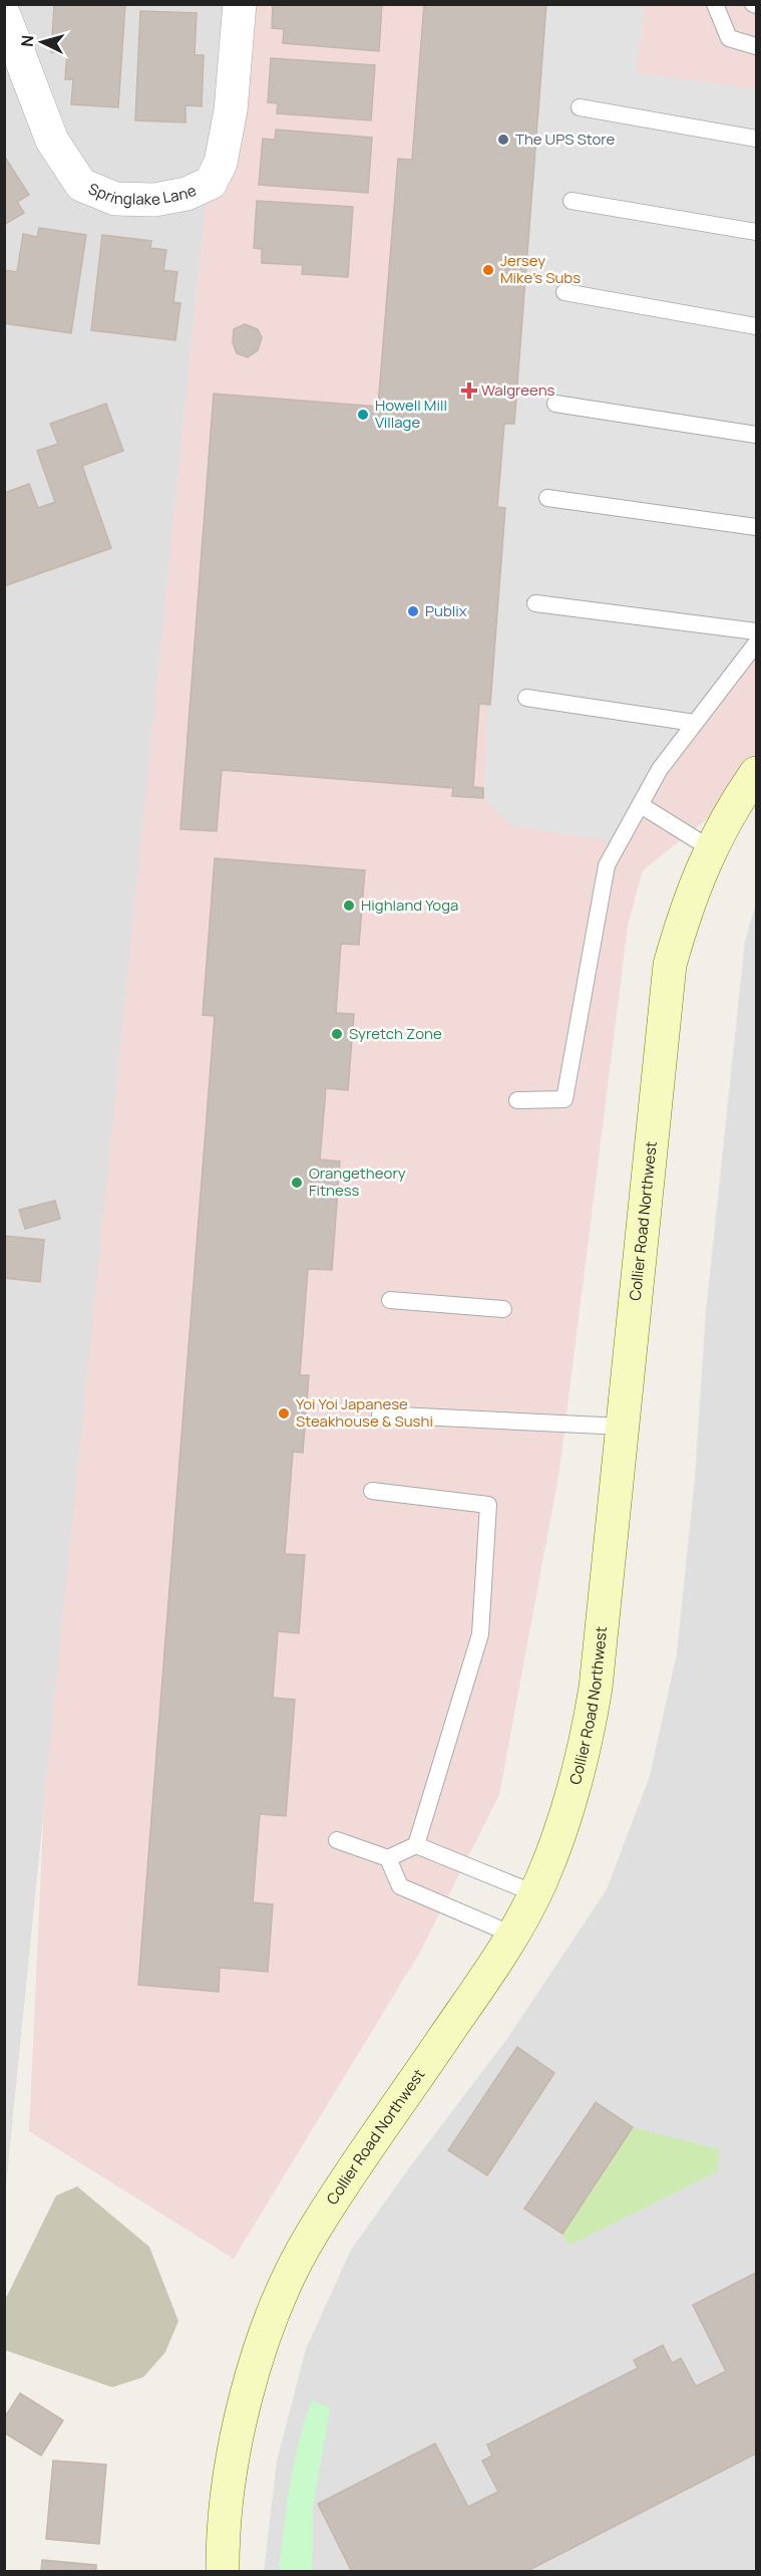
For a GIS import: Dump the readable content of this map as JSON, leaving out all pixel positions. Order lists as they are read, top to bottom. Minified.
{"streets":{"street":["Springlake Lane","Collier Road Northwest"]},"places":{"other":["The UPS Store","Jersey Mike's Subs","Howell Mill Village","Publix","Highland Yoga","Syretch Zone","Orangetheory Fitness","Yoi Yoi Japanese Steakhouse & Sushi"],"health":["Walgreens"]},"north":"left"}
